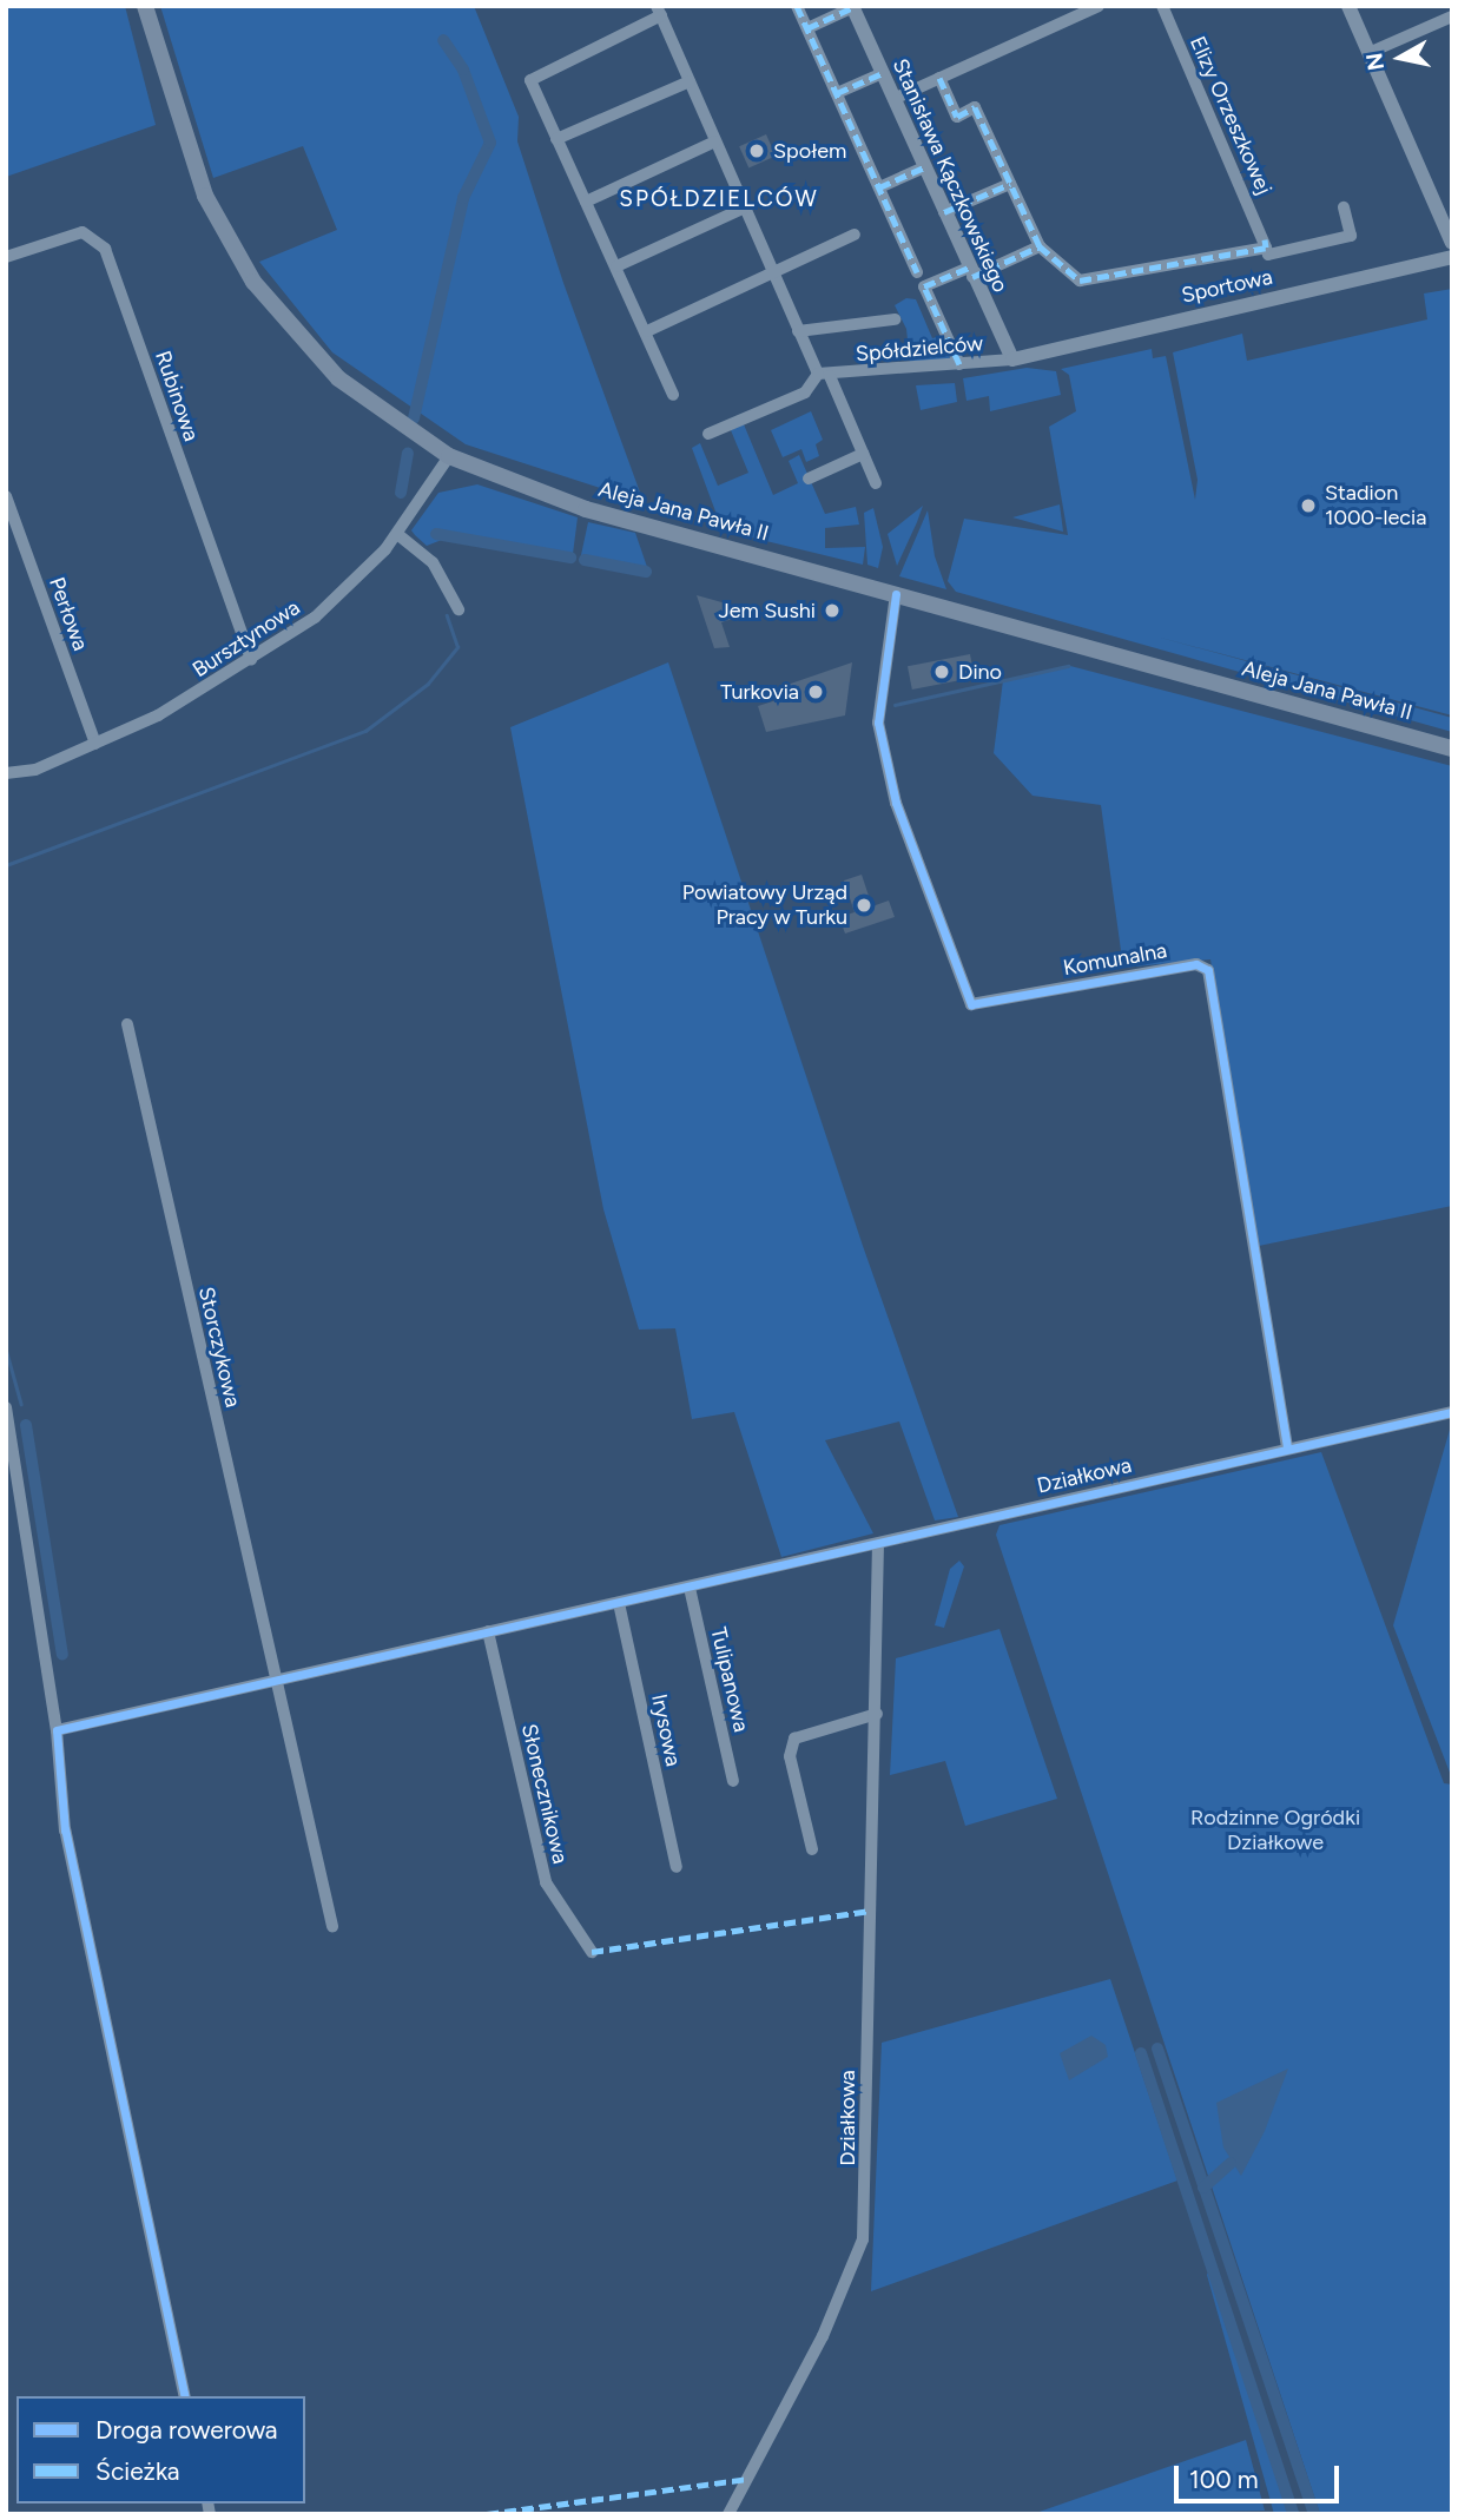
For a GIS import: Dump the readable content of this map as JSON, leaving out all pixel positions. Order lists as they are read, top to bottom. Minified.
{"streets":{"main road":["Aleja Jana Pawła II"],"street":["Elizy Orzeszkowej","Stanisława Kączkowskiego","Sportowa","Spółdzielców","Rubinowa","Perłowa","Bursztynowa","Komunalna","Storczykowa","Działkowa","Tulipanowa","Irysowa","Słonecznikowa"]},"crossings":[["Stanisława Kączkowskiego","Sportowa"],["Stanisława Kączkowskiego","Spółdzielców"],["Sportowa","Spółdzielców"],["Rubinowa","Bursztynowa"],["Aleja Jana Pawła II","Bursztynowa"],["Aleja Jana Pawła II","Komunalna"],["Perłowa","Bursztynowa"],["Komunalna","Działkowa"],["Storczykowa","Działkowa"],["Działkowa","Tulipanowa"],["Działkowa","Irysowa"],["Działkowa","Słonecznikowa"]],"districts":["SPÓŁDZIELCÓW"],"parks":["Rodzinne Ogródki Działkowe"],"places":["Społem","Stadion 1000-lecia","Jem Sushi","Dino","Turkovia","Powiatowy Urząd Pracy w Turku"],"legend":["Droga rowerowa","Ścieżka"],"scale_bar":"100 m","north":"left"}
